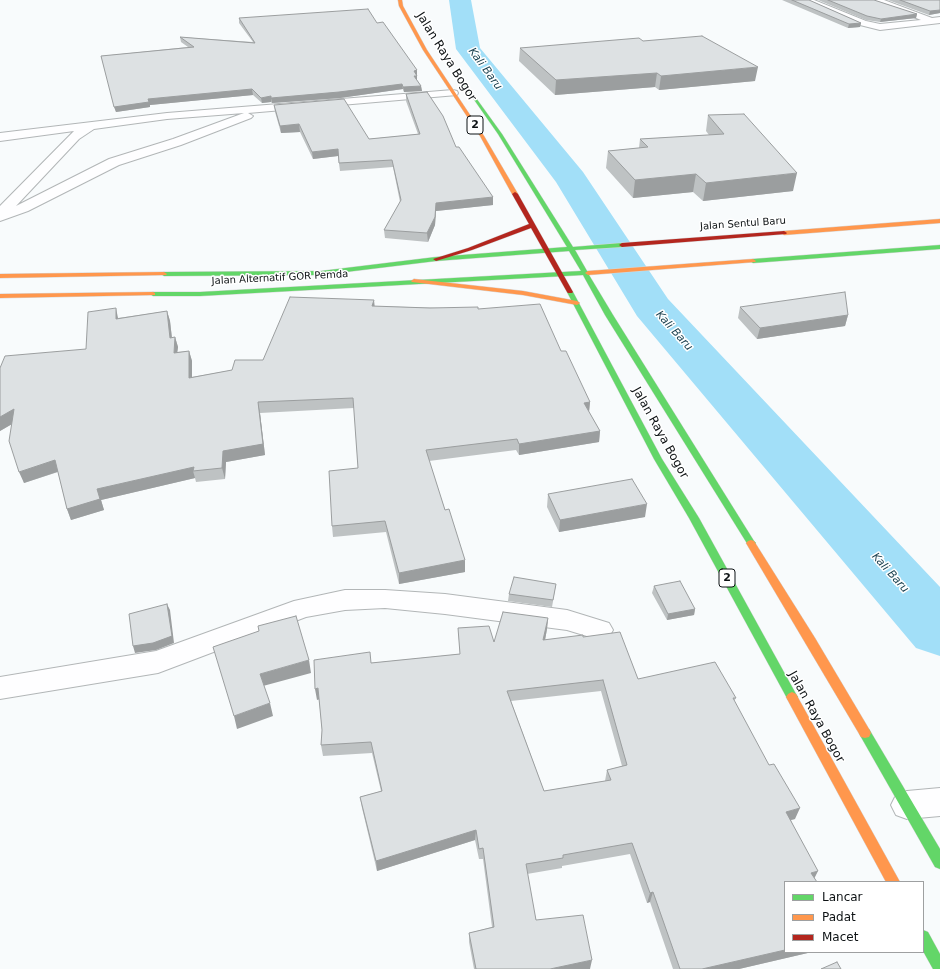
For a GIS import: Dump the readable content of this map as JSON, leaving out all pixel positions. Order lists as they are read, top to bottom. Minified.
{"streets":{"main road":["Jalan Raya Bogor","2","Jalan Sentul Baru","Jalan Alternatif GOR Pemda"]},"crossings":[["Jalan Raya Bogor","Jalan Sentul Baru"],["Jalan Raya Bogor","Jalan Alternatif GOR Pemda"],["Jalan Sentul Baru","Jalan Alternatif GOR Pemda"]],"water":["Kali Baru"],"legend":["Lancar","Padat","Macet"]}
